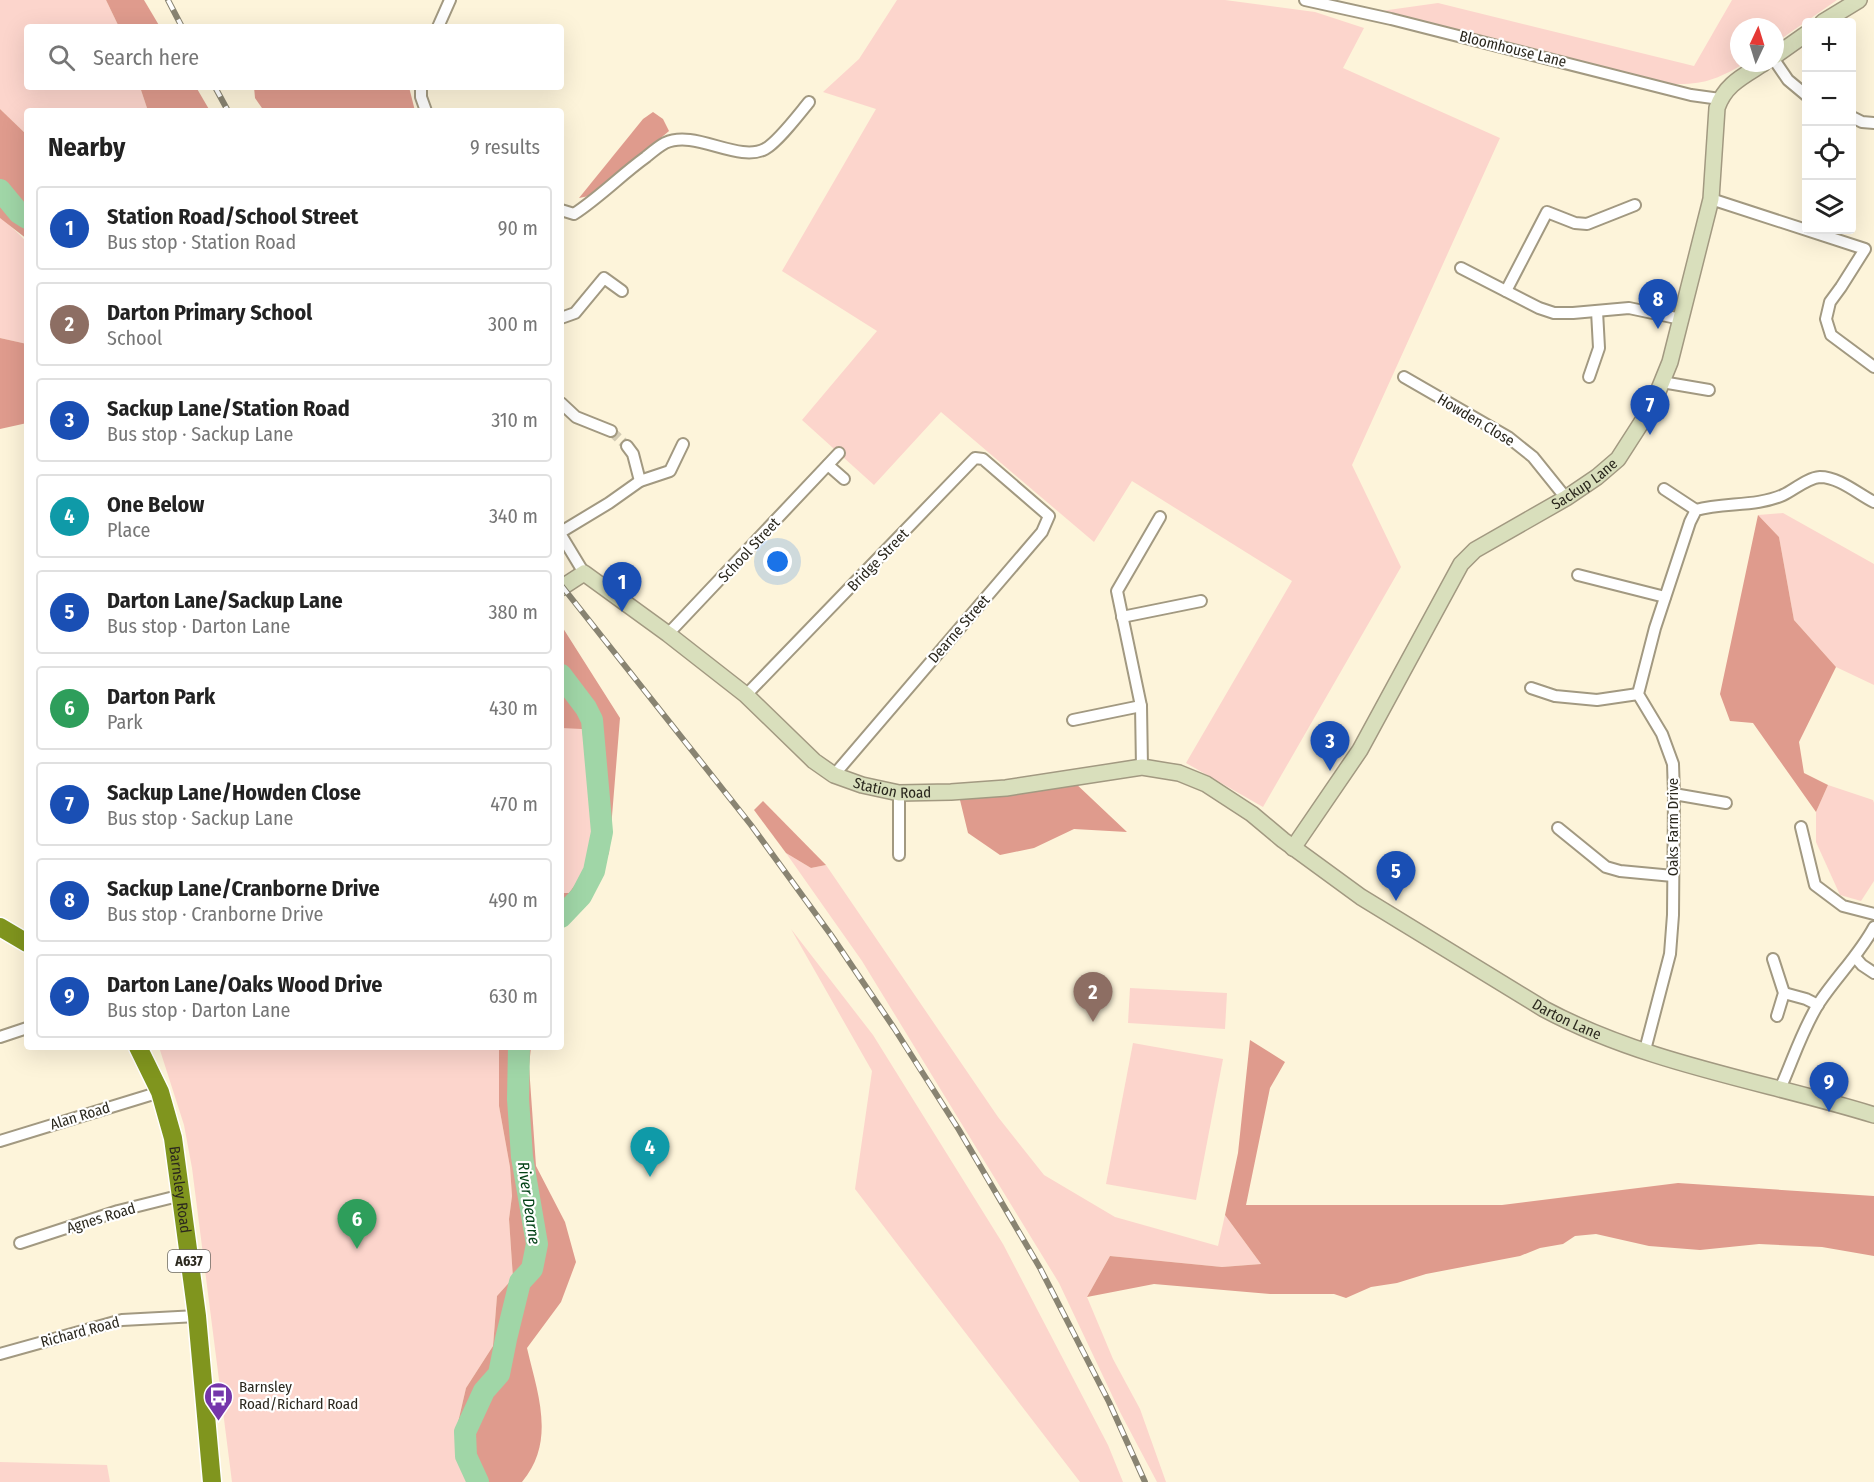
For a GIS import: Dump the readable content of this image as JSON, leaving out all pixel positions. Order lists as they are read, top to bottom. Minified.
{"streets":{"highway":["Barnsley Road","A637"],"main road":["Sackup Lane","Station Road","Darton Lane"],"street":["Bloomhouse Lane","Howden Close","School Street","Bridge Street","Dearne Street","Oaks Farm Drive","Alan Road","Agnes Road","Richard Road"]},"crossings":[["Bloomhouse Lane","Sackup Lane"],["Howden Close","Sackup Lane"],["Sackup Lane","Station Road"],["Sackup Lane","Darton Lane"],["School Street","Station Road"],["Bridge Street","Dearne Street"],["Bridge Street","Station Road"],["Dearne Street","Station Road"],["Station Road","Darton Lane"],["Oaks Farm Drive","Darton Lane"],["Alan Road","Barnsley Road"],["Barnsley Road","Agnes Road"],["Barnsley Road","Richard Road"]],"water":["River Dearne"],"places":{"bus stop":["Barnsley Road/Richard Road"]},"north":"top","page":{"map_buttons":["+","−"],"search":"Search here","heading":["Nearby","9 results"],"list":[{"mark":"1","name":"Station Road/School Street","note":"Bus stop · Station Road","value":"90 m"},{"mark":"2","name":"Darton Primary School","note":"School","value":"300 m"},{"mark":"3","name":"Sackup Lane/Station Road","note":"Bus stop · Sackup Lane","value":"310 m"},{"mark":"4","name":"One Below","note":"Place","value":"340 m"},{"mark":"5","name":"Darton Lane/Sackup Lane","note":"Bus stop · Darton Lane","value":"380 m"},{"mark":"6","name":"Darton Park","note":"Park","value":"430 m"},{"mark":"7","name":"Sackup Lane/Howden Close","note":"Bus stop · Sackup Lane","value":"470 m"},{"mark":"8","name":"Sackup Lane/Cranborne Drive","note":"Bus stop · Cranborne Drive","value":"490 m"},{"mark":"9","name":"Darton Lane/Oaks Wood Drive","note":"Bus stop · Darton Lane","value":"630 m"}],"pins":["8","7","1","3","5","2","9","4","6"]}}
